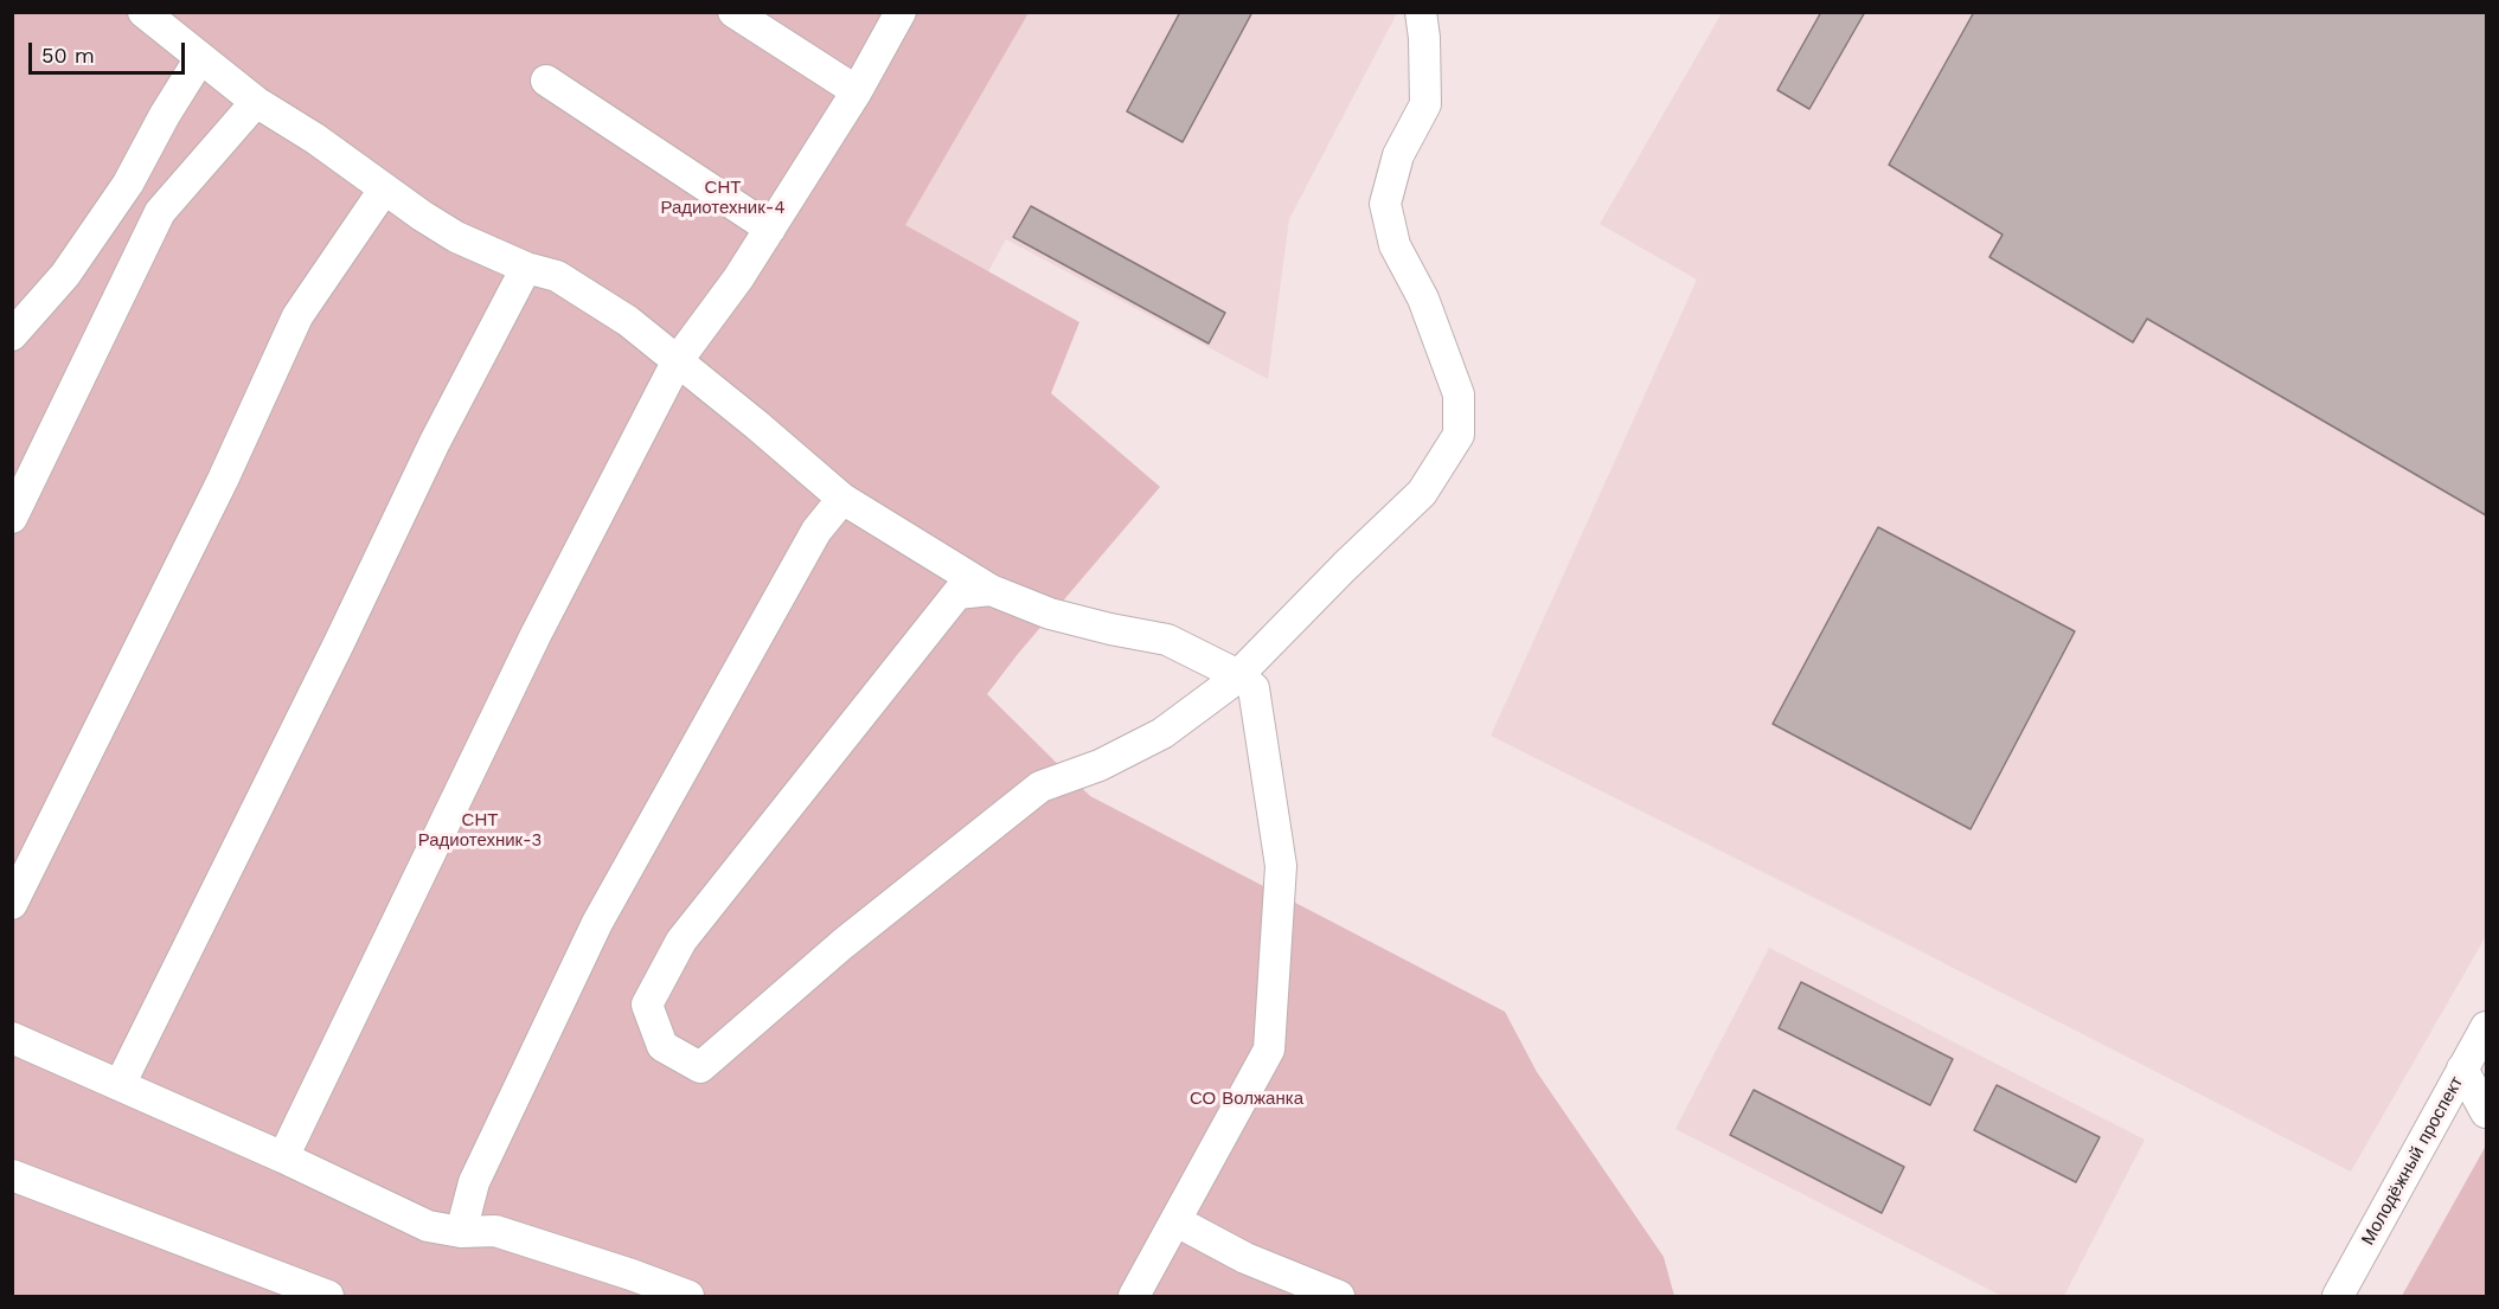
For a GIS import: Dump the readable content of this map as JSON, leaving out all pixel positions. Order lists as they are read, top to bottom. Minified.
{"streets":{"street":["Молодёжный проспект"]},"parks":["СНТ Радиотехник-4","СНТ Радиотехник-3","СО Волжанка"],"scale_bar":"50 m"}
